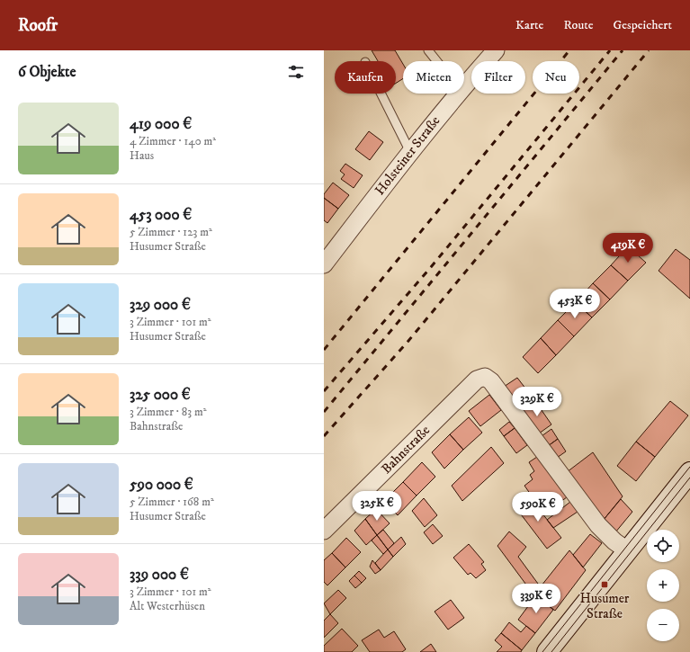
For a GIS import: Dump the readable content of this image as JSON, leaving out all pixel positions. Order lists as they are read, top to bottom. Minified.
{"streets":{"street":["Holsteiner Straße","Bahnstraße"]},"places":{"transit":["Husumer Straße"]},"page":{"header":"Roofr","nav":["Karte","Route","Gespeichert"],"heading":"6 Objekte","chip":["Kaufen","Mieten","Filter","Neu"],"list":[{"name":"419 000 €","note":"4 Zimmer · 140 m² · Haus"},{"name":"453 000 €","note":"5 Zimmer · 123 m² · Husumer Straße"},{"name":"329 000 €","note":"3 Zimmer · 101 m² · Husumer Straße"},{"name":"325 000 €","note":"3 Zimmer · 83 m² · Bahnstraße"},{"name":"590 000 €","note":"5 Zimmer · 168 m² · Husumer Straße"},{"name":"339 000 €","note":"3 Zimmer · 101 m² · Alt Westerhüsen"}],"price":["419K €","453K €","329K €","325K €","590K €","339K €"],"map_buttons":["+","−"]}}
